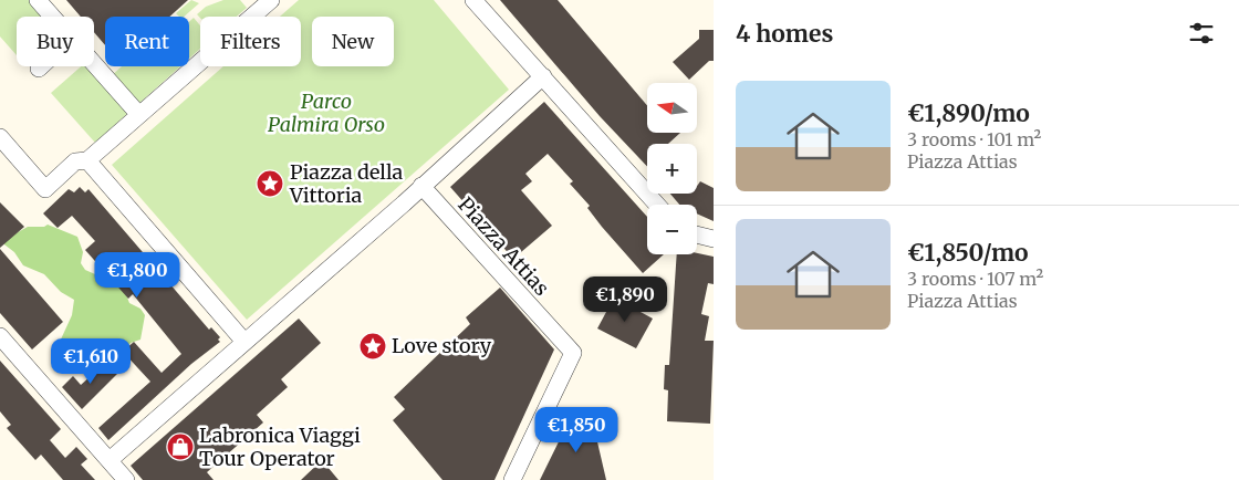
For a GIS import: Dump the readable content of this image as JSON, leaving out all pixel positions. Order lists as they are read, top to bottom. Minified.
{"streets":{"street":["Piazza Attias"]},"parks":["Parco Palmira Orso"],"places":{"place":["Piazza della Vittoria","Love story"],"shop":["Labronica Viaggi Tour Operator"]},"north":"left","page":{"heading":"4 homes","chip":["Buy","Rent","Filters","New"],"list":[{"name":"€1,890/mo","note":"3 rooms · 101 m² · Piazza Attias"},{"name":"€1,850/mo","note":"3 rooms · 107 m² · Piazza Attias"}],"map_buttons":["+","−"],"price":["€1,800","€1,890","€1,610","€1,850"]}}
